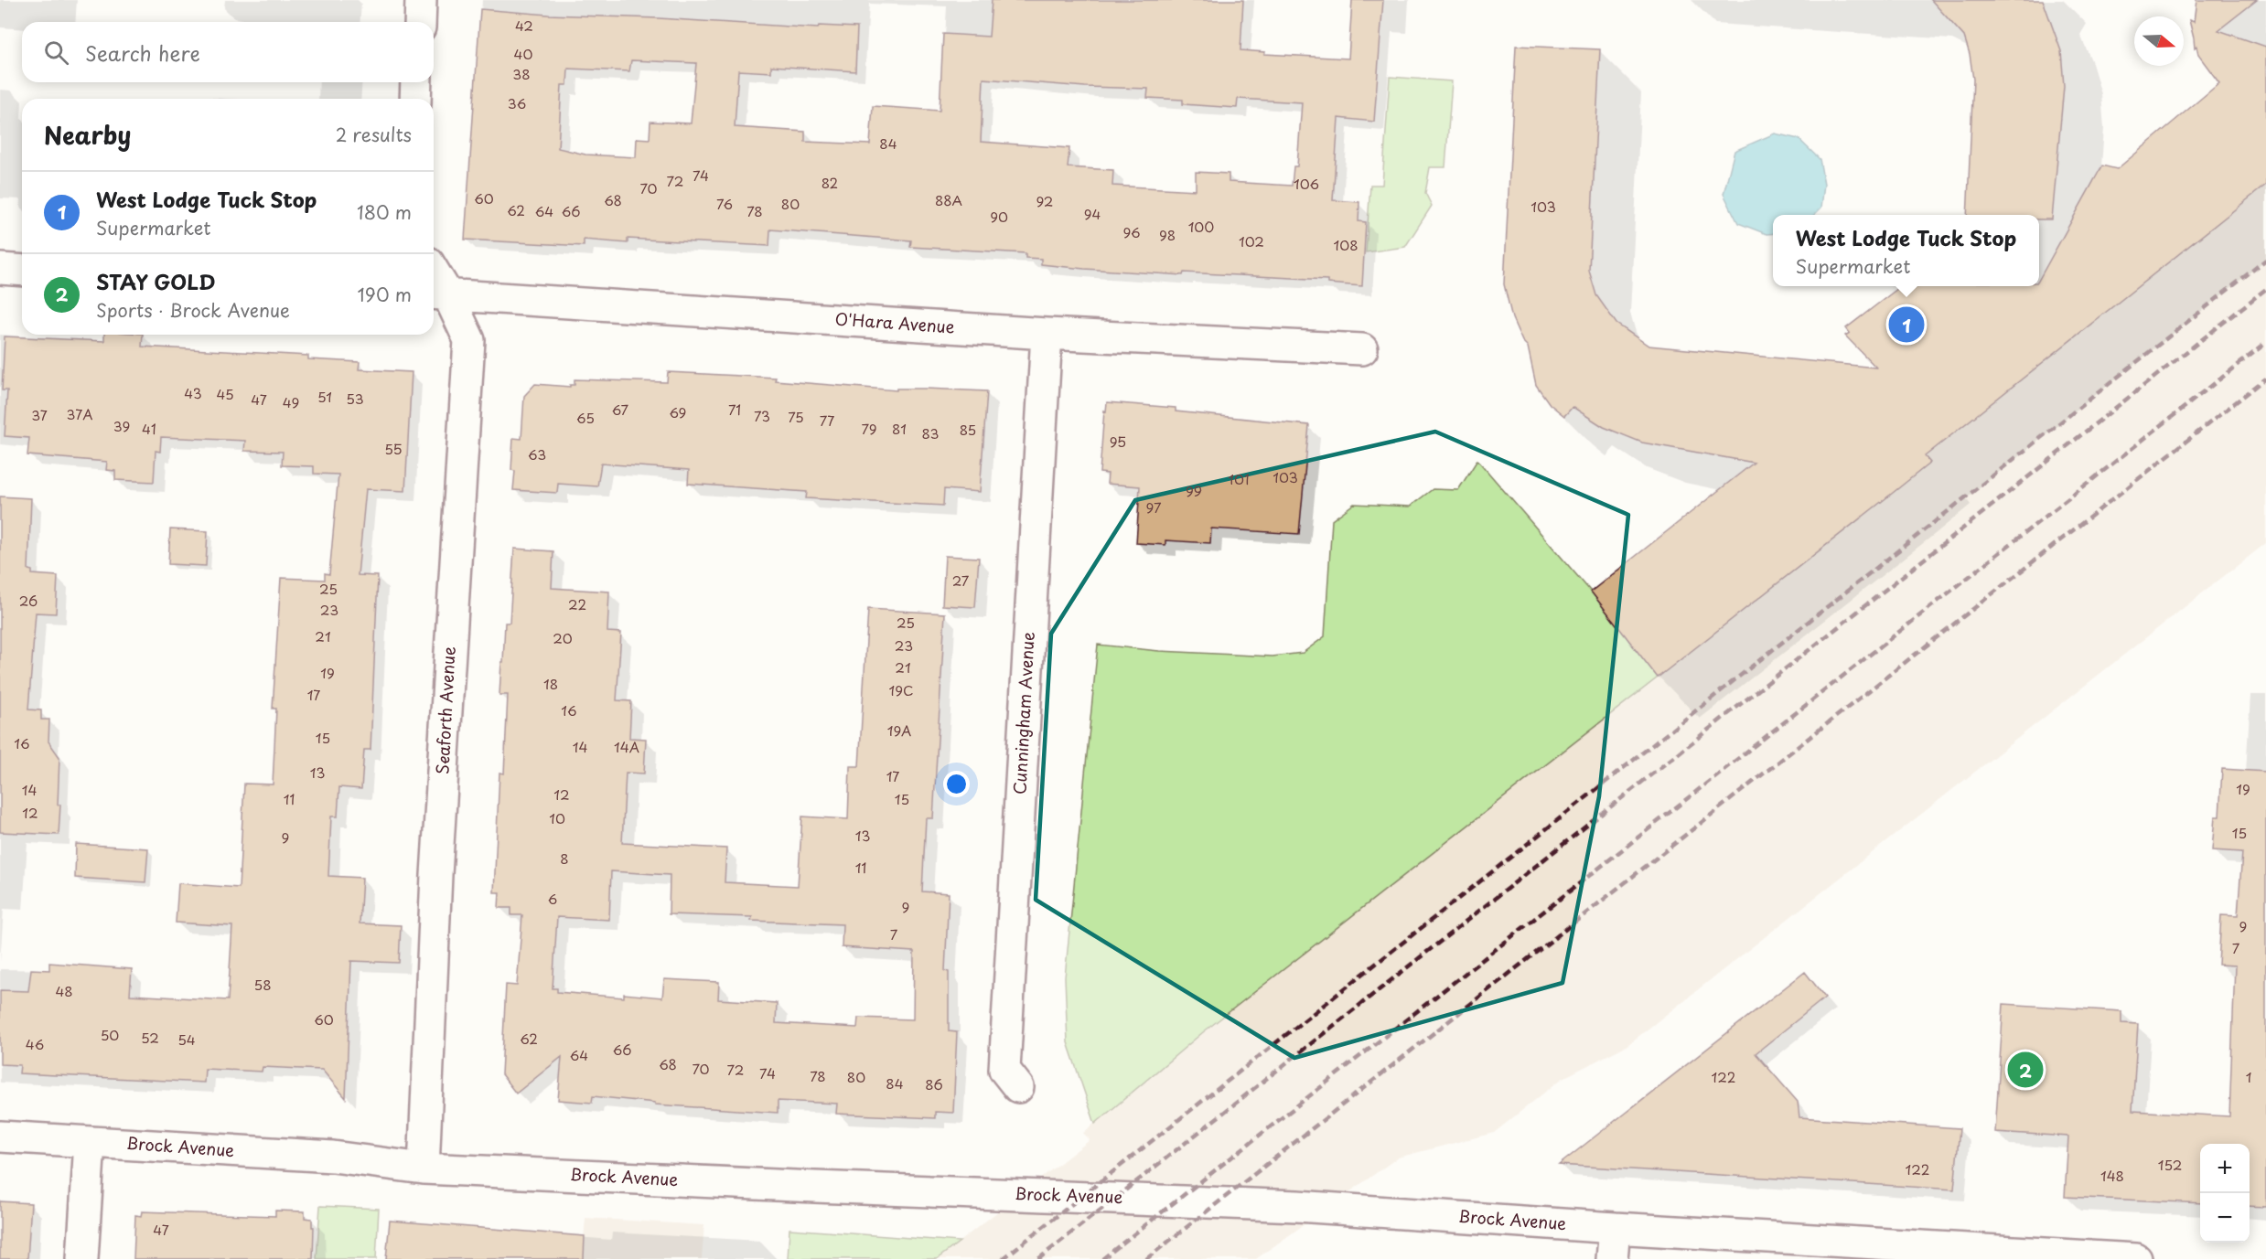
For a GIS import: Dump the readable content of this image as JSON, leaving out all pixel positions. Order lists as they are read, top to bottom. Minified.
{"streets":{"street":["O'Hara Avenue","Seaforth Avenue","Cunningham Avenue","Brock Avenue"]},"crossings":[["O'Hara Avenue","Seaforth Avenue"],["O'Hara Avenue","Cunningham Avenue"],["Seaforth Avenue","Brock Avenue"]],"house_numbers":["42","40","38","36","84","74","72","82","106","70","60","68","88A","92","76","80","103","62","64","66","78","94","90","100","96","98","102","108","43","45","51","53","47","49","67","71","69","37A","37","73","75","65","77","39","41","79","81","85","83","95","55","63","103","101","99","97","27","25","26","22","23","25","21","20","23","21","19","18","19C","17","16","19A","15","16","14","14A","13","17","19","14","12","11","15","12","10","15","13","9","8","11","6","9","9","7","7","58","48","60","50","52","62","54","46","66","64","68","70","72","74","78","80","122","1","84","86","152","122","148","47"],"north":"right","page":{"search":"Search here","heading":["Nearby","2 results"],"list":[{"mark":"1","name":"West Lodge Tuck Stop","note":"Supermarket","value":"180 m"},{"mark":"2","name":"STAY GOLD","note":"Sports · Brock Avenue","value":"190 m"}],"popup":["West Lodge Tuck Stop","Supermarket"],"pins":["1","2"],"map_buttons":["+","−"]}}
